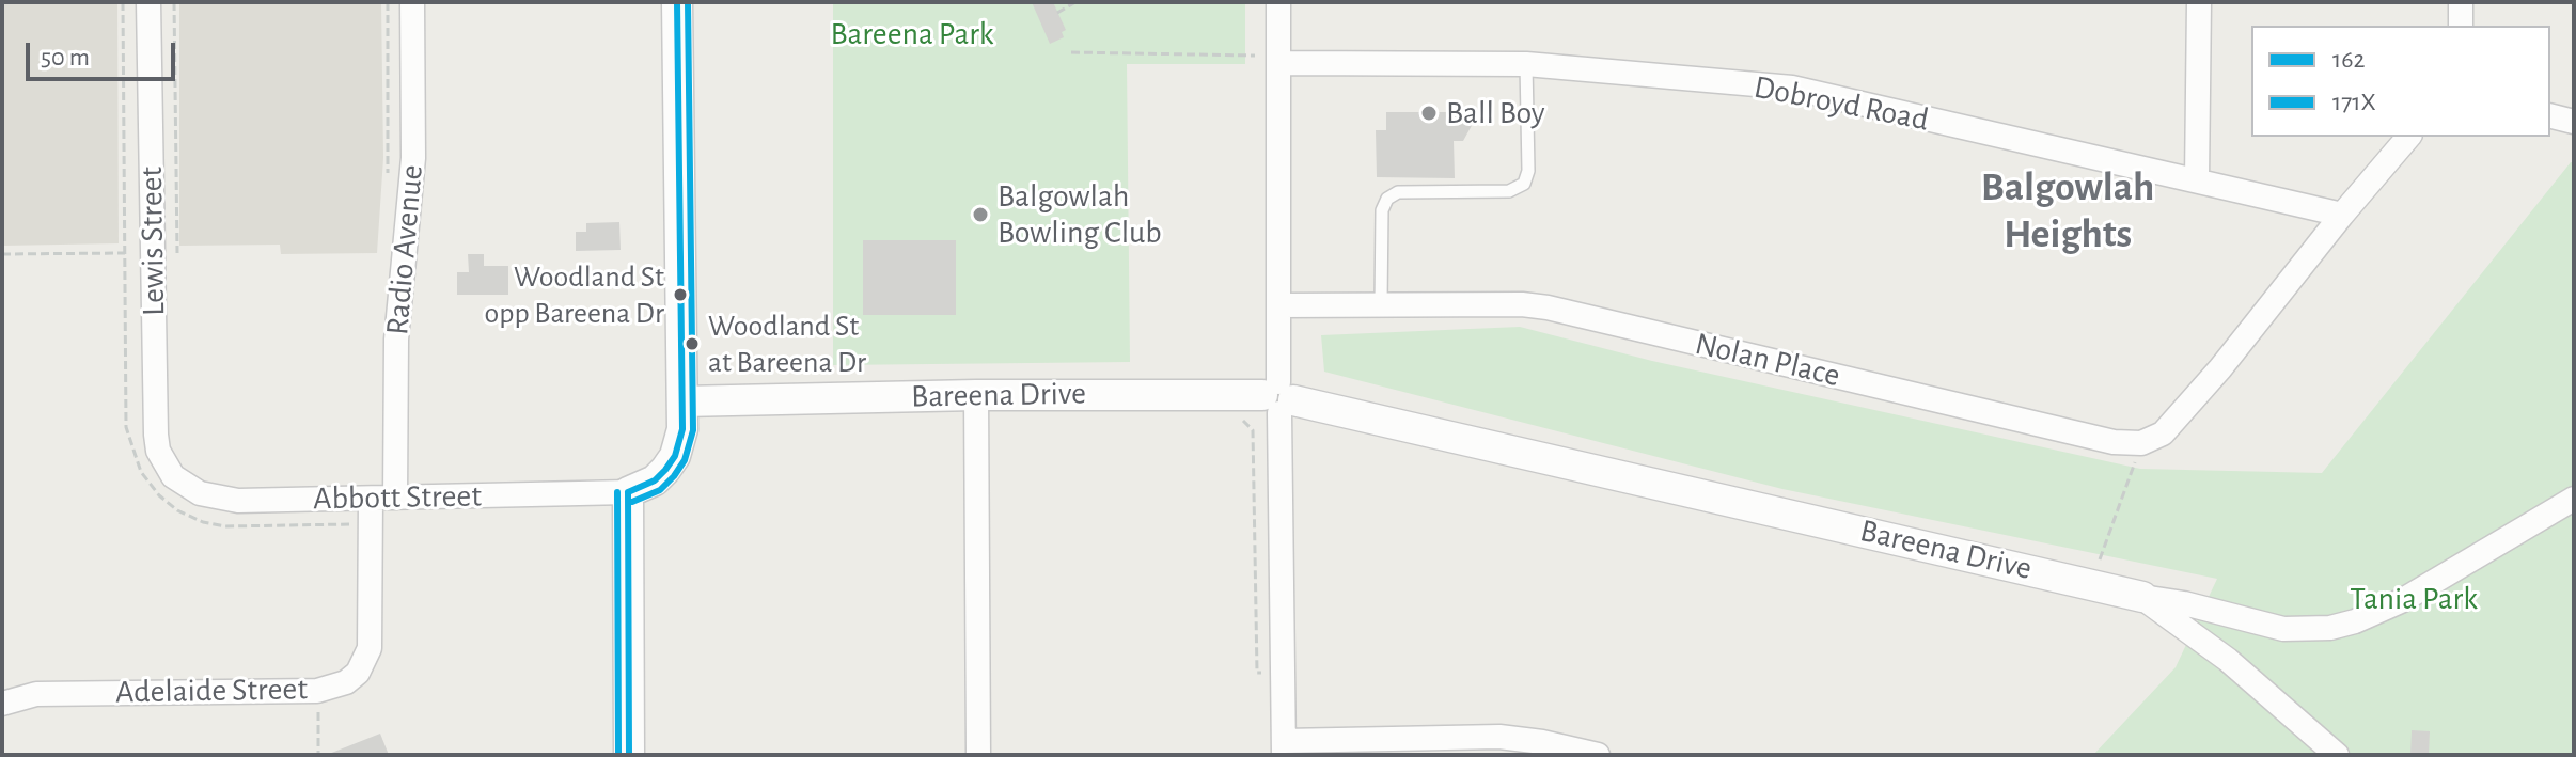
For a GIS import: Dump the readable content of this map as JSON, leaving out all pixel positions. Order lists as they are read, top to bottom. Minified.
{"streets":{"street":["Dobroyd Road","Lewis Street","Radio Avenue","Nolan Place","Bareena Drive","Abbott Street","Adelaide Street"]},"crossings":[["Lewis Street","Abbott Street"],["Radio Avenue","Abbott Street"],["Abbott Street","Adelaide Street"]],"districts":["Balgowlah Heights"],"parks":["Bareena Park","Tania Park"],"places":["Ball Boy","Balgowlah Bowling Club","Woodland St opp Bareena Dr","Woodland St at Bareena Dr"],"lines":["transit line 162","transit line 171X"],"legend":["162","171X"],"scale_bar":"50 m"}
